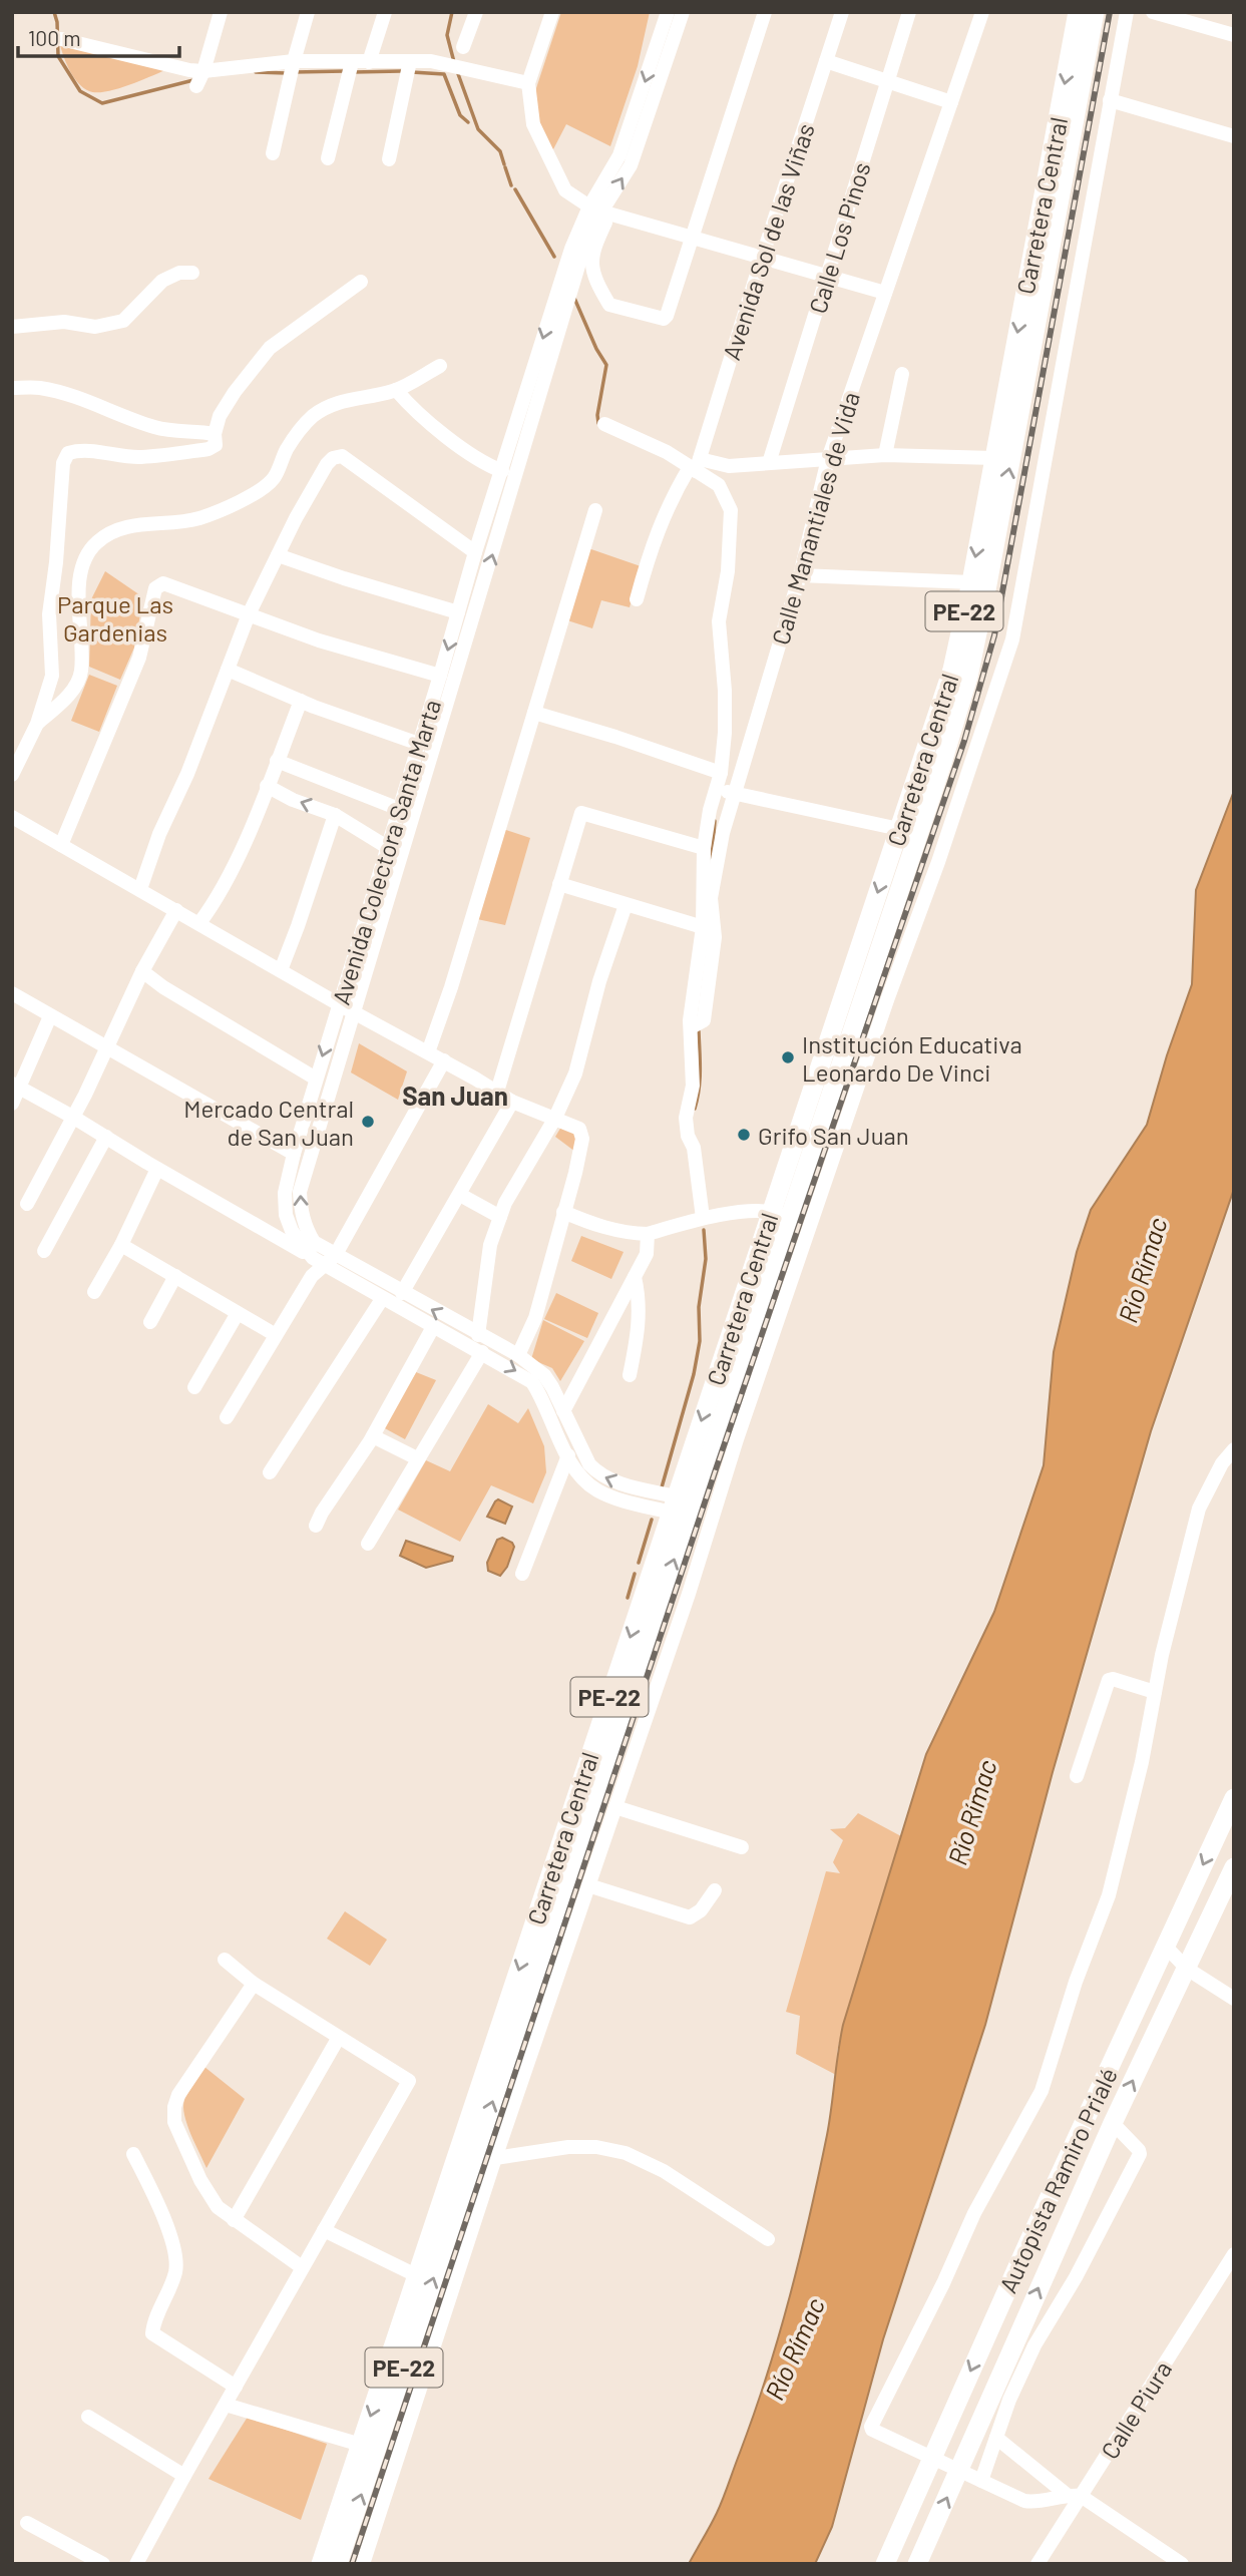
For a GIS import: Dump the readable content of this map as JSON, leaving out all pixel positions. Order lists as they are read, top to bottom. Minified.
{"streets":{"highway":["Carretera Central","PE-22","Autopista Ramiro Prialé"],"street":["Calle Los Pinos","Avenida Sol de las Viñas","Calle Manantiales de Vida","Avenida Colectora Santa Marta","Calle Piura"]},"crossings":[["Carretera Central","Avenida Colectora Santa Marta"]],"districts":["San Juan"],"water":["Río Rímac"],"parks":["Parque Las Gardenias"],"places":["Institución Educativa Leonardo De Vinci","Mercado Central de San Juan","Grifo San Juan"],"scale_bar":"100 m"}
